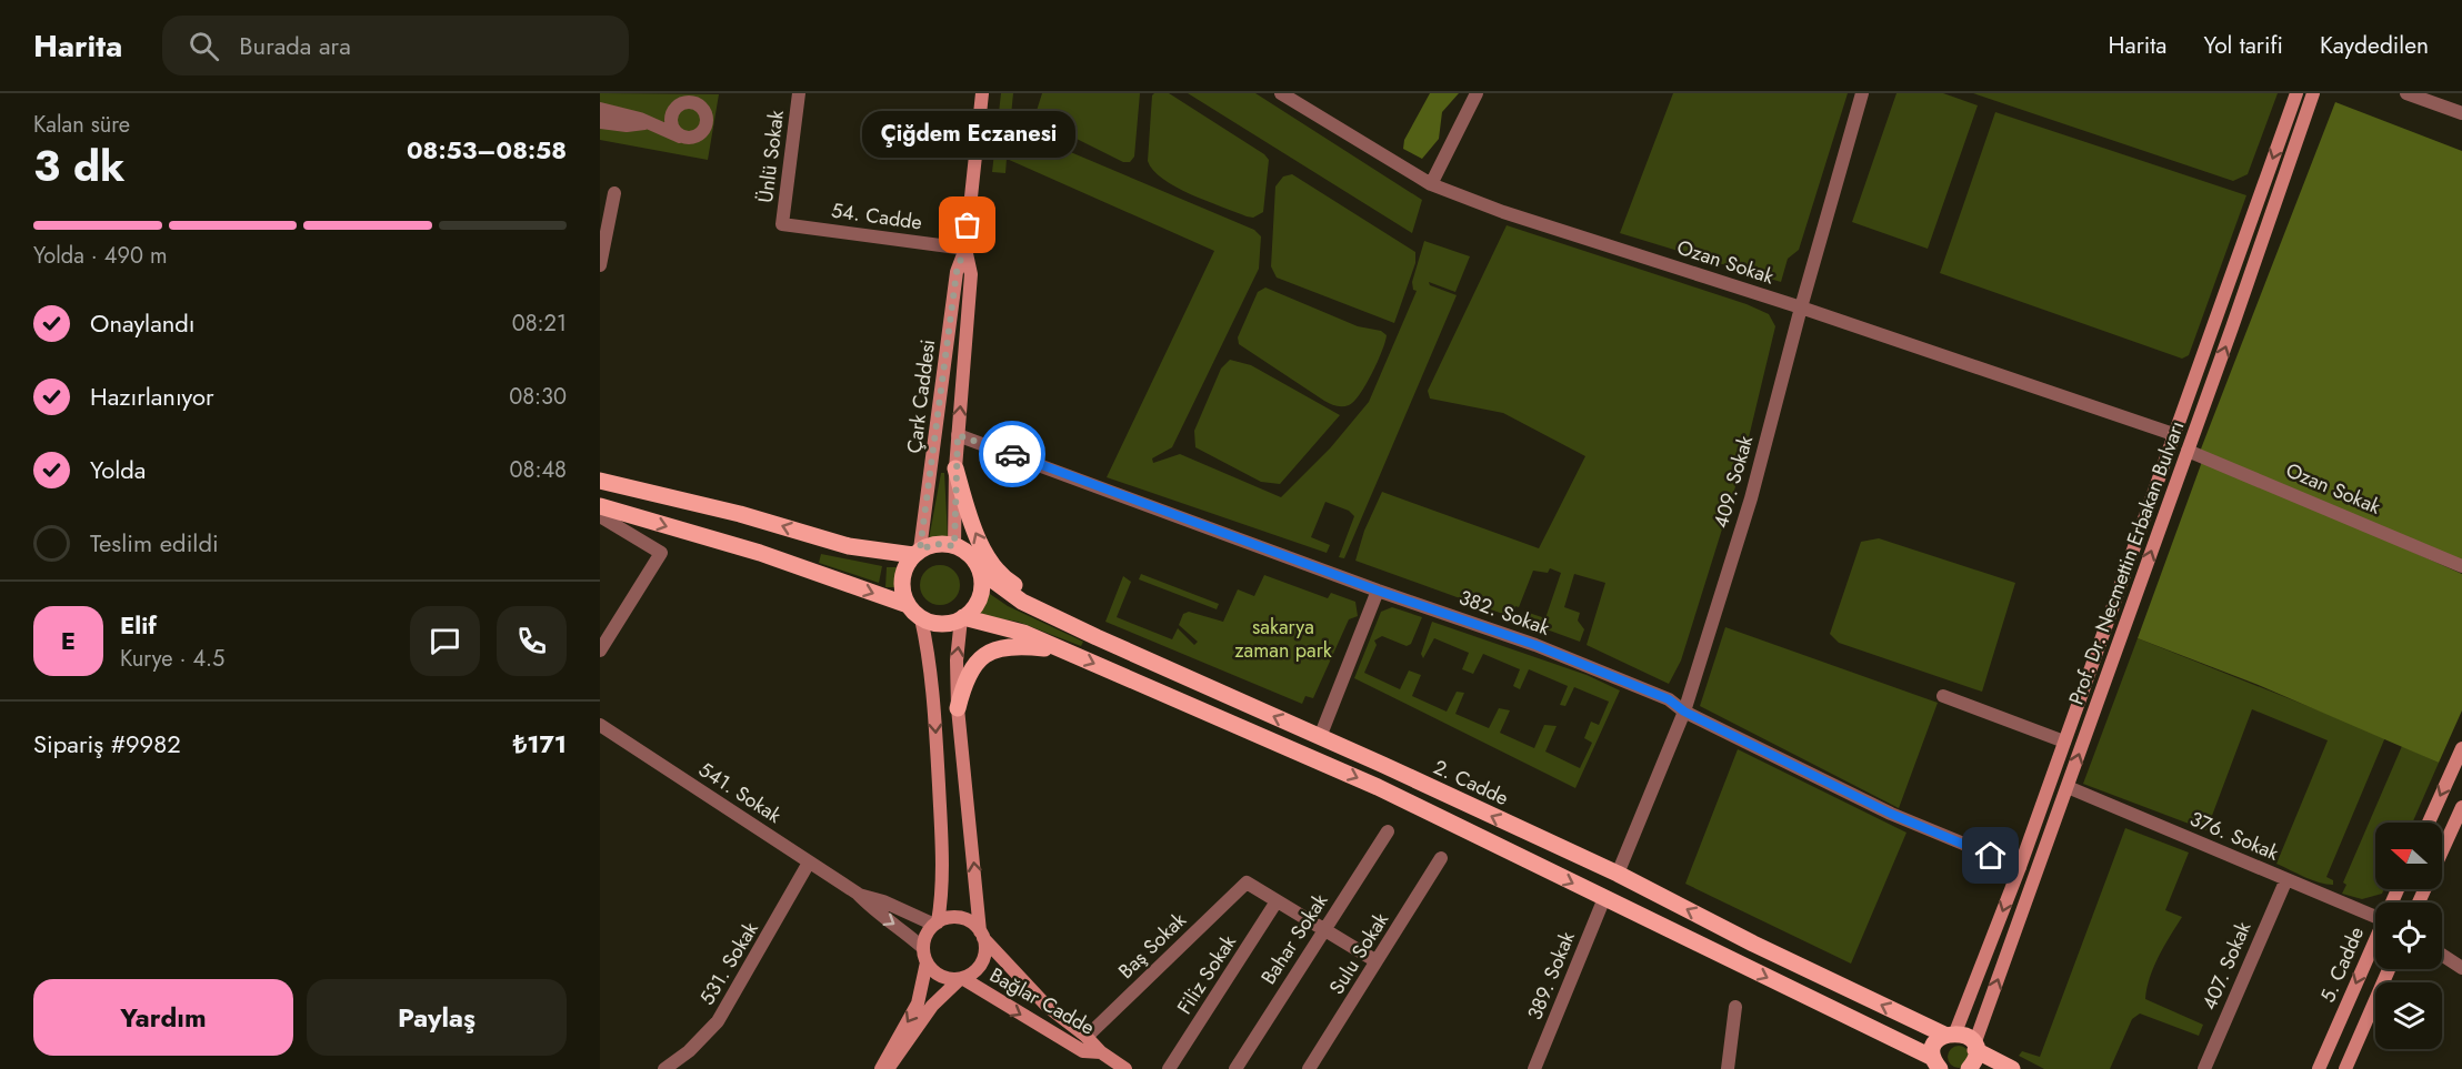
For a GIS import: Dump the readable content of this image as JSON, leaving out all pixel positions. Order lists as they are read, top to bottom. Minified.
{"streets":{"main road":["Çark Caddesi","Prof. Dr. Necmettin Erbakan Bulvarı","2. Cadde","5. Cadde","Bağlar Cadde"],"street":["Ünlü Sokak","54. Cadde","Ozan Sokak","409. Sokak","382. Sokak","541. Sokak","376. Sokak","Bahar Sokak","Baş Sokak","Sulu Sokak","531. Sokak","407. Sokak","Filiz Sokak","389. Sokak"]},"crossings":[["Ünlü Sokak","54. Cadde"],["54. Cadde","Çark Caddesi"],["Ozan Sokak","409. Sokak"],["Ozan Sokak","Prof. Dr. Necmettin Erbakan Bulvarı"],["Çark Caddesi","382. Sokak"],["Çark Caddesi","2. Cadde"],["409. Sokak","382. Sokak"],["409. Sokak","2. Cadde"],["Prof. Dr. Necmettin Erbakan Bulvarı","382. Sokak"],["Prof. Dr. Necmettin Erbakan Bulvarı","2. Cadde"],["Prof. Dr. Necmettin Erbakan Bulvarı","376. Sokak"],["541. Sokak","531. Sokak"],["376. Sokak","407. Sokak"],["Baş Sokak","Filiz Sokak"],["Baş Sokak","Bağlar Cadde"]],"parks":["sakarya zaman park"],"places":["Çiğdem Eczanesi"],"north":"left","page":{"header":"Harita","search":"Burada ara","nav":["Harita","Yol tarifi","Kaydedilen"],"heading":["3 dk","Kalan süre","08:53–08:58"],"panel":["Elif","Kurye · 4.5","Sipariş #9982","₺171"],"bubble":"Çiğdem Eczanesi","bar":"Yolda · 490 m","list":[["Onaylandı","08:21"],["Hazırlanıyor","08:30"],["Yolda","08:48"],"Teslim edildi"],"round":"E","buttons":["Yardım","Paylaş"]}}
